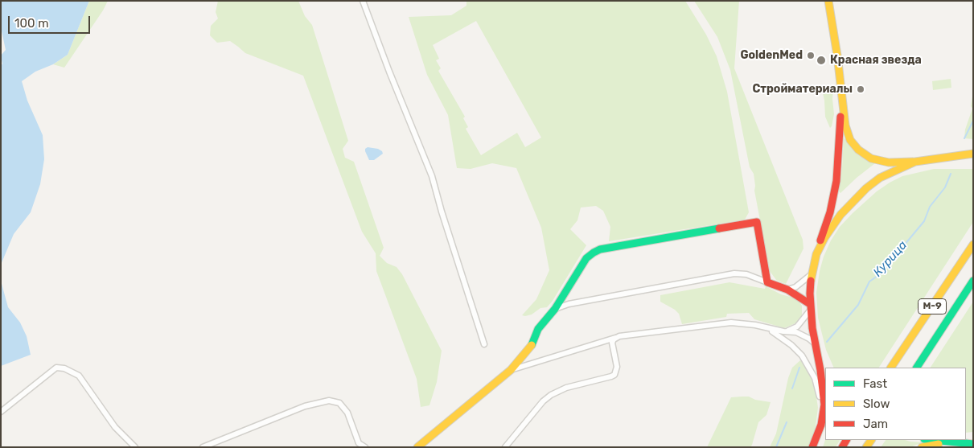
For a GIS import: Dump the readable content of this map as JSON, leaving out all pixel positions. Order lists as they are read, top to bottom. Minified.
{"streets":{"main road":["М-9"]},"water":["Курица"],"places":["GoldenMed","Красная звезда","Стройматериалы"],"legend":["Fast","Slow","Jam"],"scale_bar":"100 m"}
